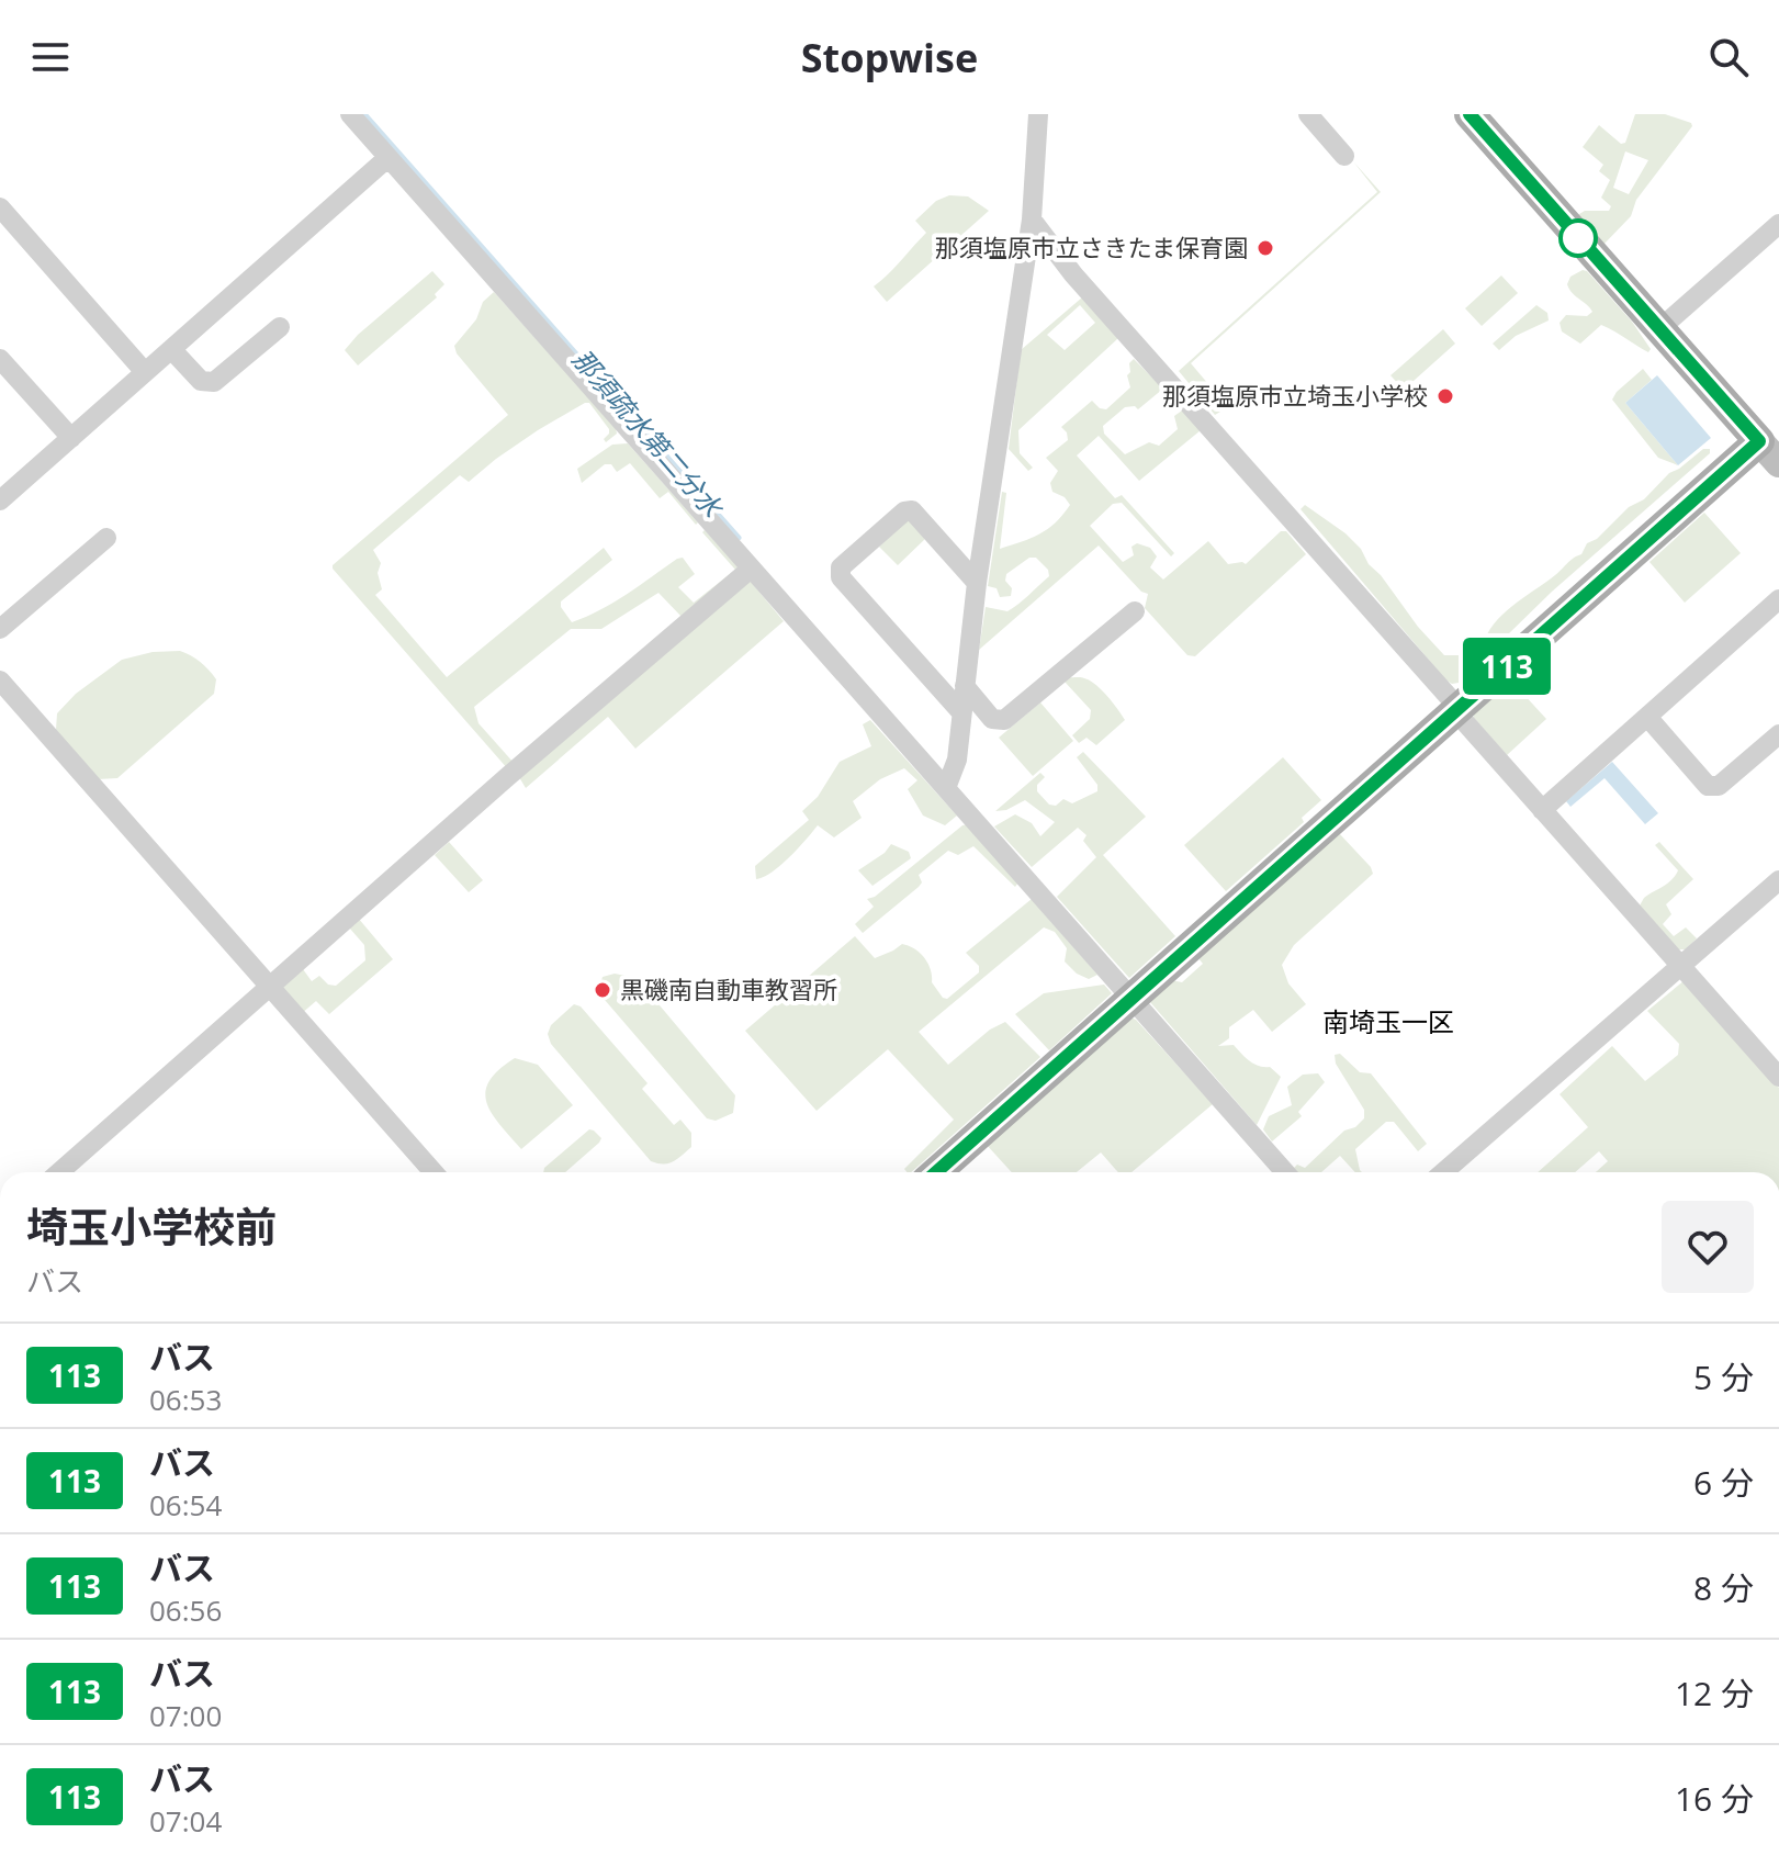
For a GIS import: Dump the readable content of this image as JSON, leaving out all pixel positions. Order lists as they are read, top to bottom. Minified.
{"districts":["南埼玉一区"],"water":["那須疏水第二分水"],"places":["那須塩原市立さきたま保育園","那須塩原市立埼玉小学校","黒磯南自動車教習所"],"lines":["bus line 113"],"page":{"header":"Stopwise","on_map":"113","heading":["埼玉小学校前","バス"],"list":[{"mark":"113","name":"バス","note":"06:53","value":"5 分"},{"mark":"113","name":"バス","note":"06:54","value":"6 分"},{"mark":"113","name":"バス","note":"06:56","value":"8 分"},{"mark":"113","name":"バス","note":"07:00","value":"12 分"},{"mark":"113","name":"バス","note":"07:04","value":"16 分"}]}}
